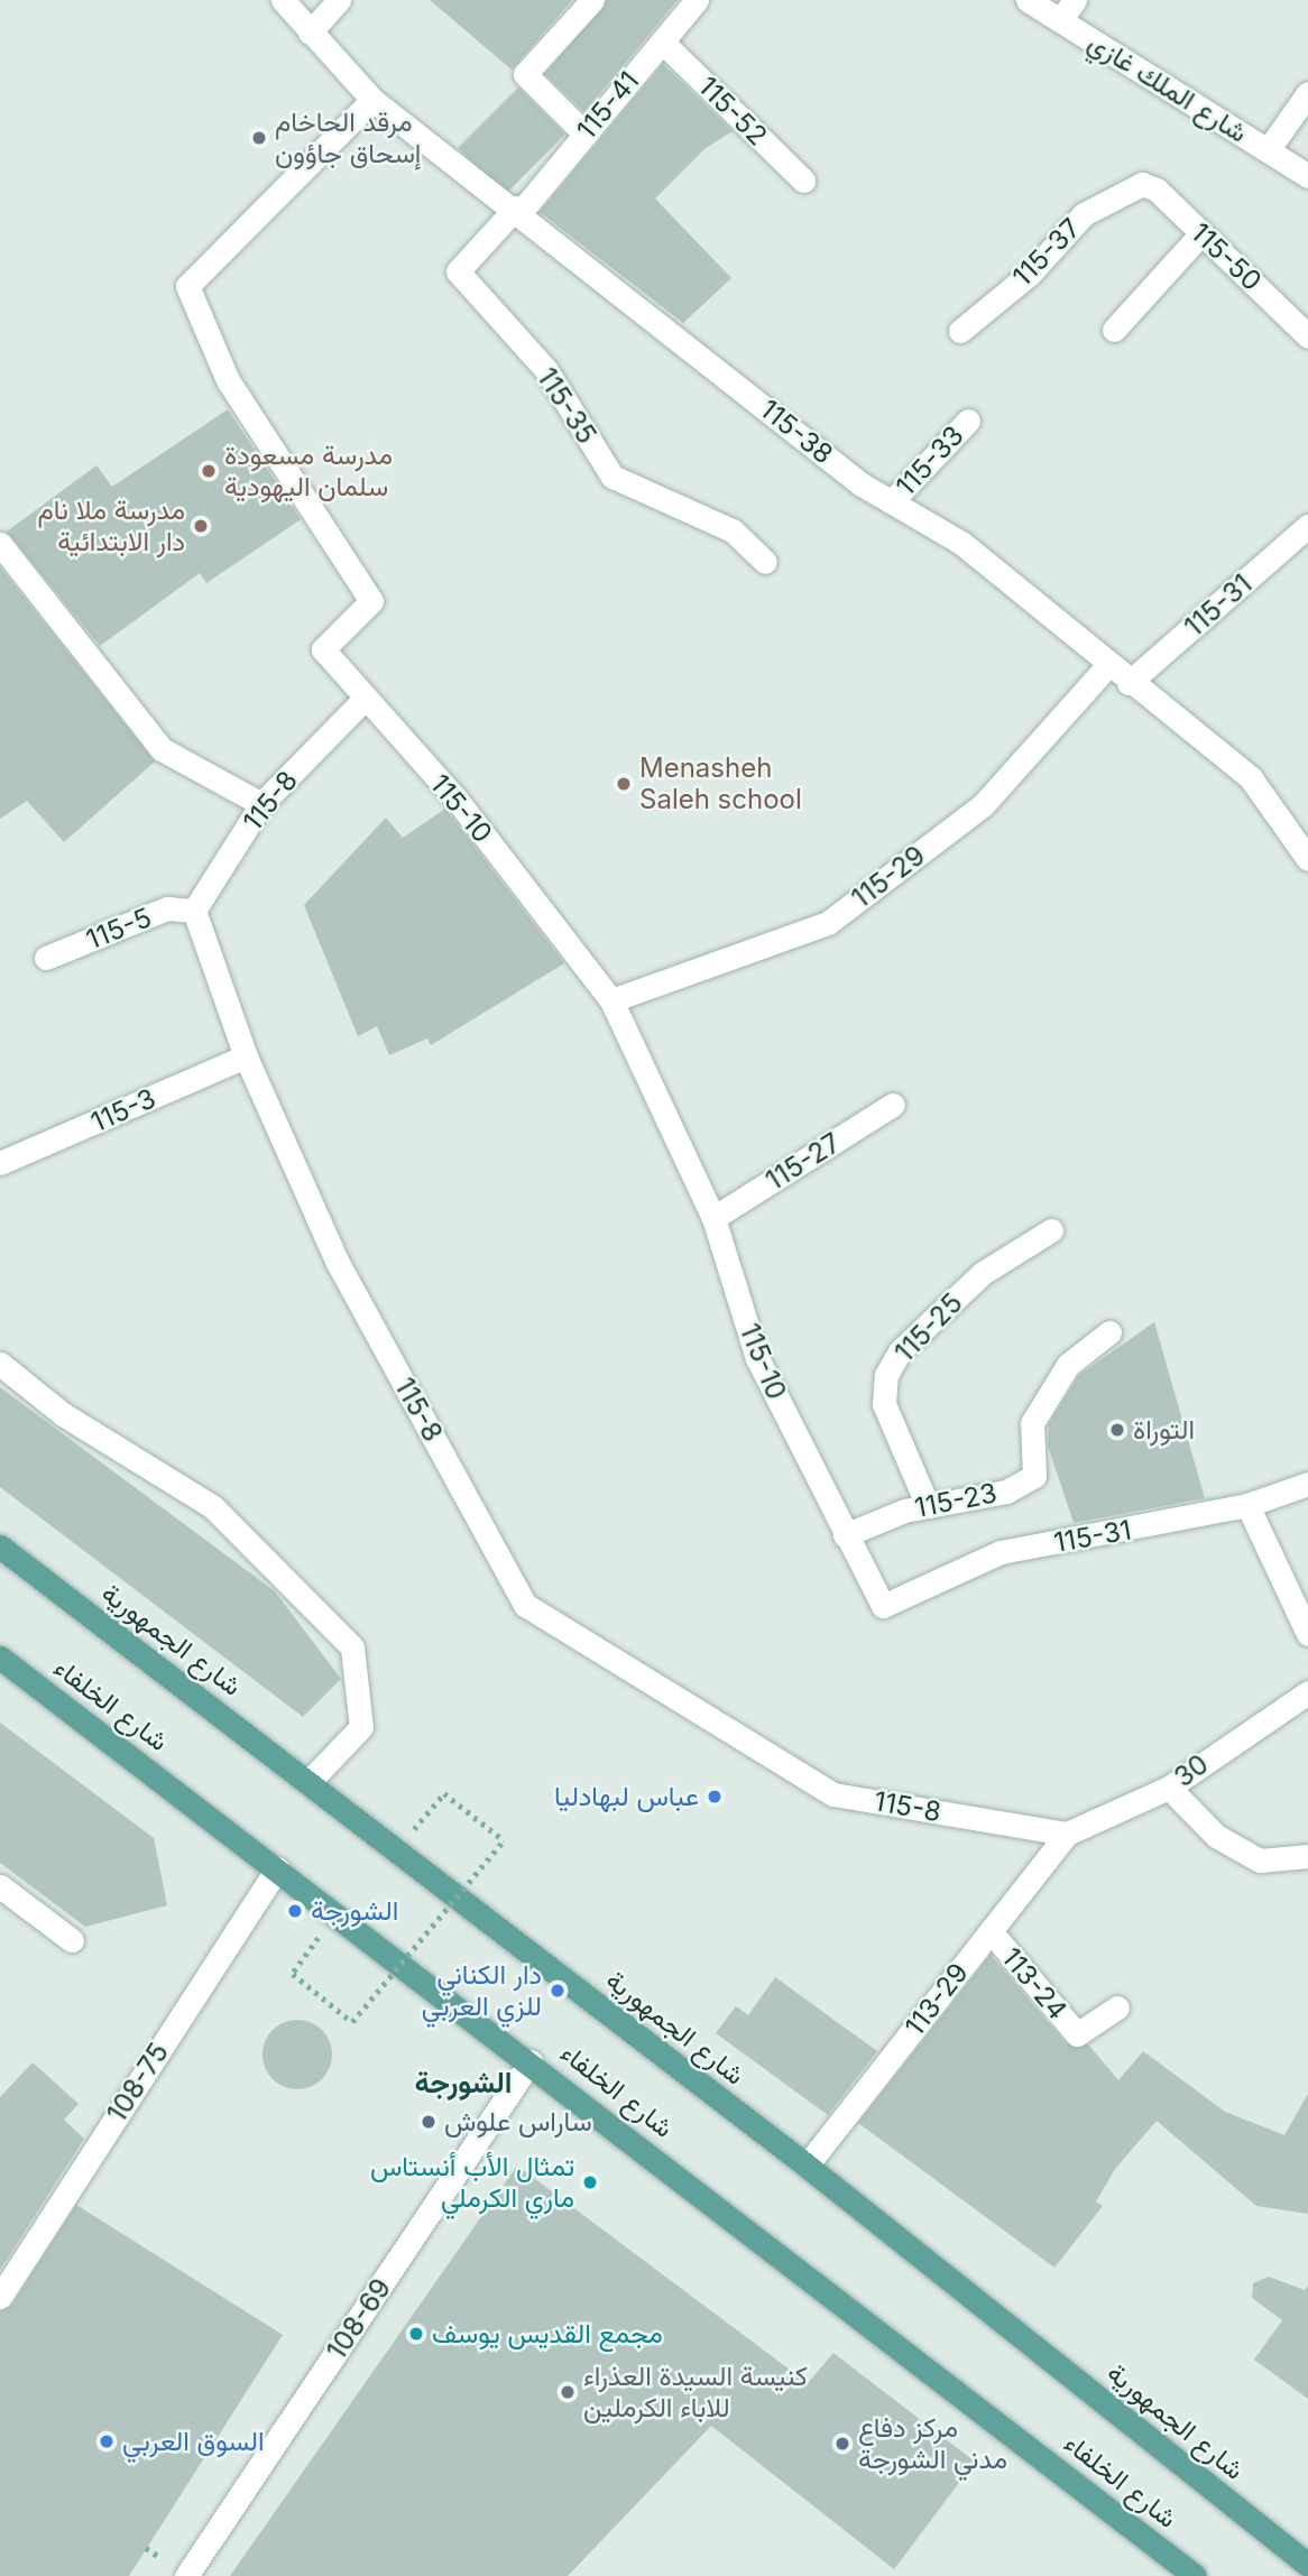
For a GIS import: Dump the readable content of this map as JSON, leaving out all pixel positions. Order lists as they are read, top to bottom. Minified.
{"streets":{"main road":["شارع الجمهورية","شارع الخلفاء"],"street":["شارع الملك غازي","115-41","115-52","115-37","115-50","115-35","115-38","115-33","115-31","115-8","115-10","115-29","115-5","115-3","115-27","115-25","115-23","30","113-24","113-29","108-75","108-69"]},"crossings":[["115-41","115-52"],["115-41","115-35"],["115-41","115-38"],["115-37","115-50"],["115-35","115-38"],["115-38","115-33"],["115-38","115-31"],["115-38","115-10"],["115-38","115-29"],["115-31","115-10"],["115-8","115-10"],["115-8","115-5"],["115-8","115-3"],["115-8","30"],["115-8","113-29"],["115-10","115-29"],["115-10","115-27"],["115-10","115-23"],["115-25","115-23"],["شارع الجمهورية","113-29"],["شارع الخلفاء","108-75"],["شارع الخلفاء","108-69"],["30","113-29"],["113-24","113-29"]],"districts":["الشورجة"],"places":["مرقد الحاخام إسحاق جاؤون","مدرسة مسعودة سلمان اليهودية","مدرسة ملا نام دار الابتدائية","Menasheh Saleh school","التوراة","عباس لبهادليا","الشورجة","دار الكناني للزي العربي","ساراس علوش","تمثال الأب أنستاس ماري الكرملي","مجمع القديس يوسف","كنيسة السيدة العذراء للاباء الكرملين","السوق العربي","مركز دفاع مدني الشورجة"]}
